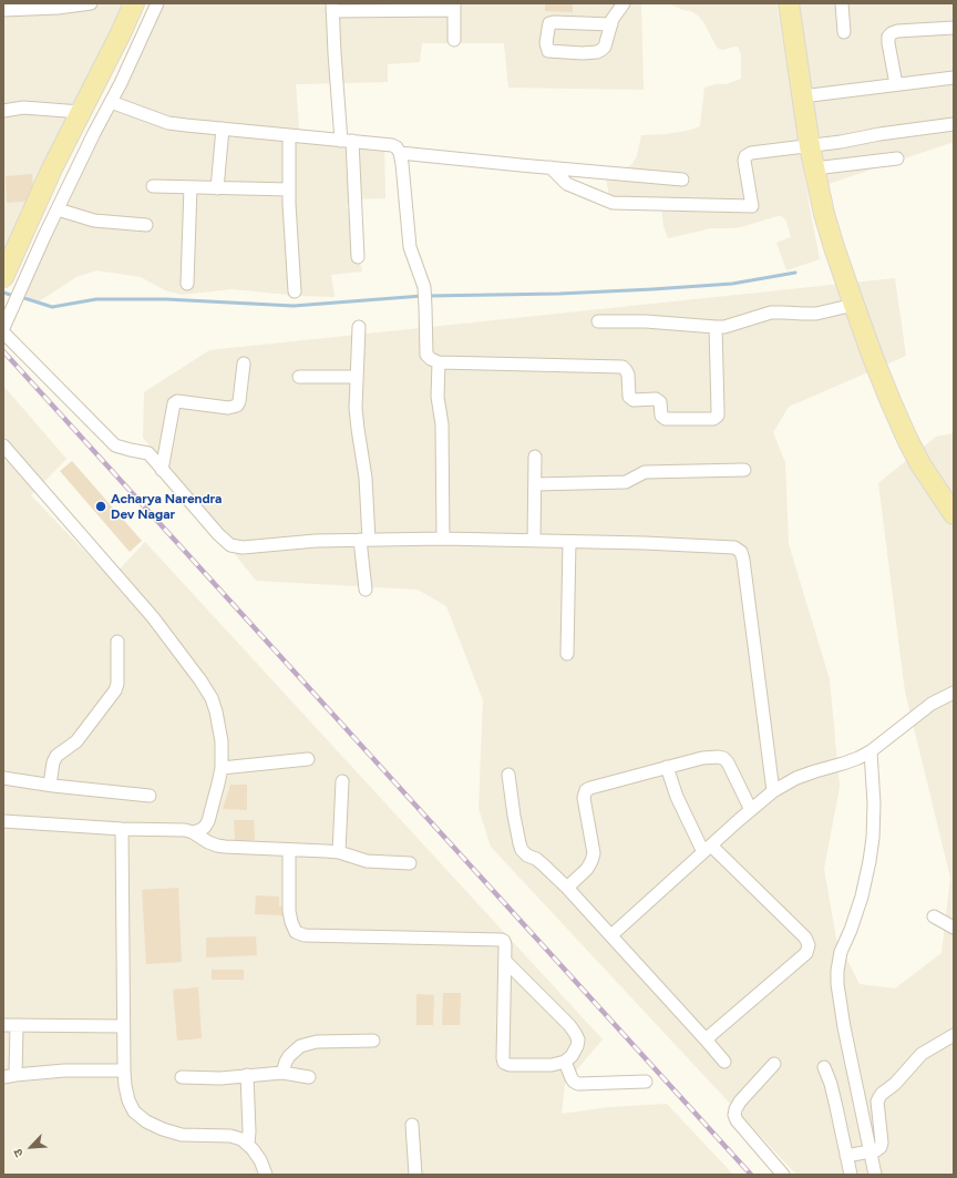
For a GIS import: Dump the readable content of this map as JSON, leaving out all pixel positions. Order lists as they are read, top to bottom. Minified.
{"places":["Acharya Narendra Dev Nagar"],"north":"bottom left"}
